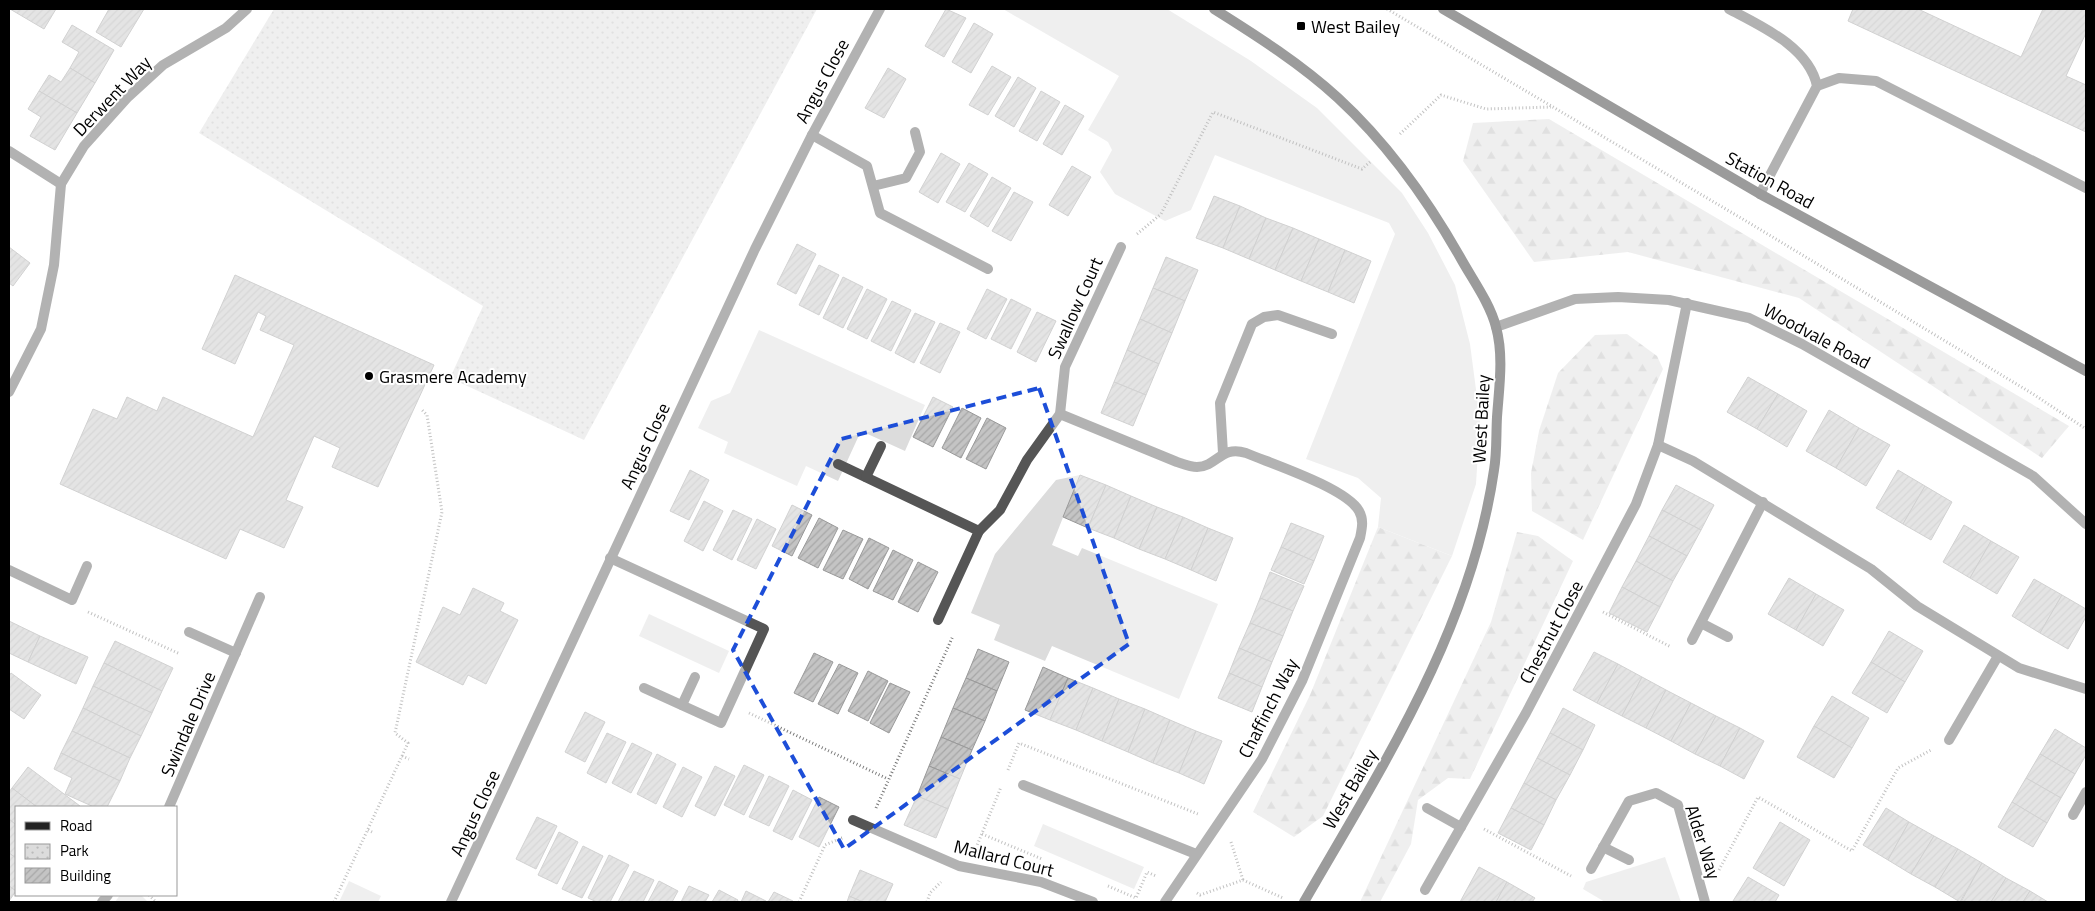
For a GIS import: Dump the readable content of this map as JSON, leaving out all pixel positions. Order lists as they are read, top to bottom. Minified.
{"streets":{"street":["Angus Close","Derwent Way","Station Road","Swallow Court","Woodvale Road","West Bailey","Chestnut Close","Chaffinch Way","Swindale Drive","Alder Way","Mallard Court"]},"crossings":[["Woodvale Road","West Bailey"],["Woodvale Road","Chestnut Close"]],"places":{"transit":["West Bailey"],"other":["Grasmere Academy"]},"legend":["Road","Park","Building"]}
